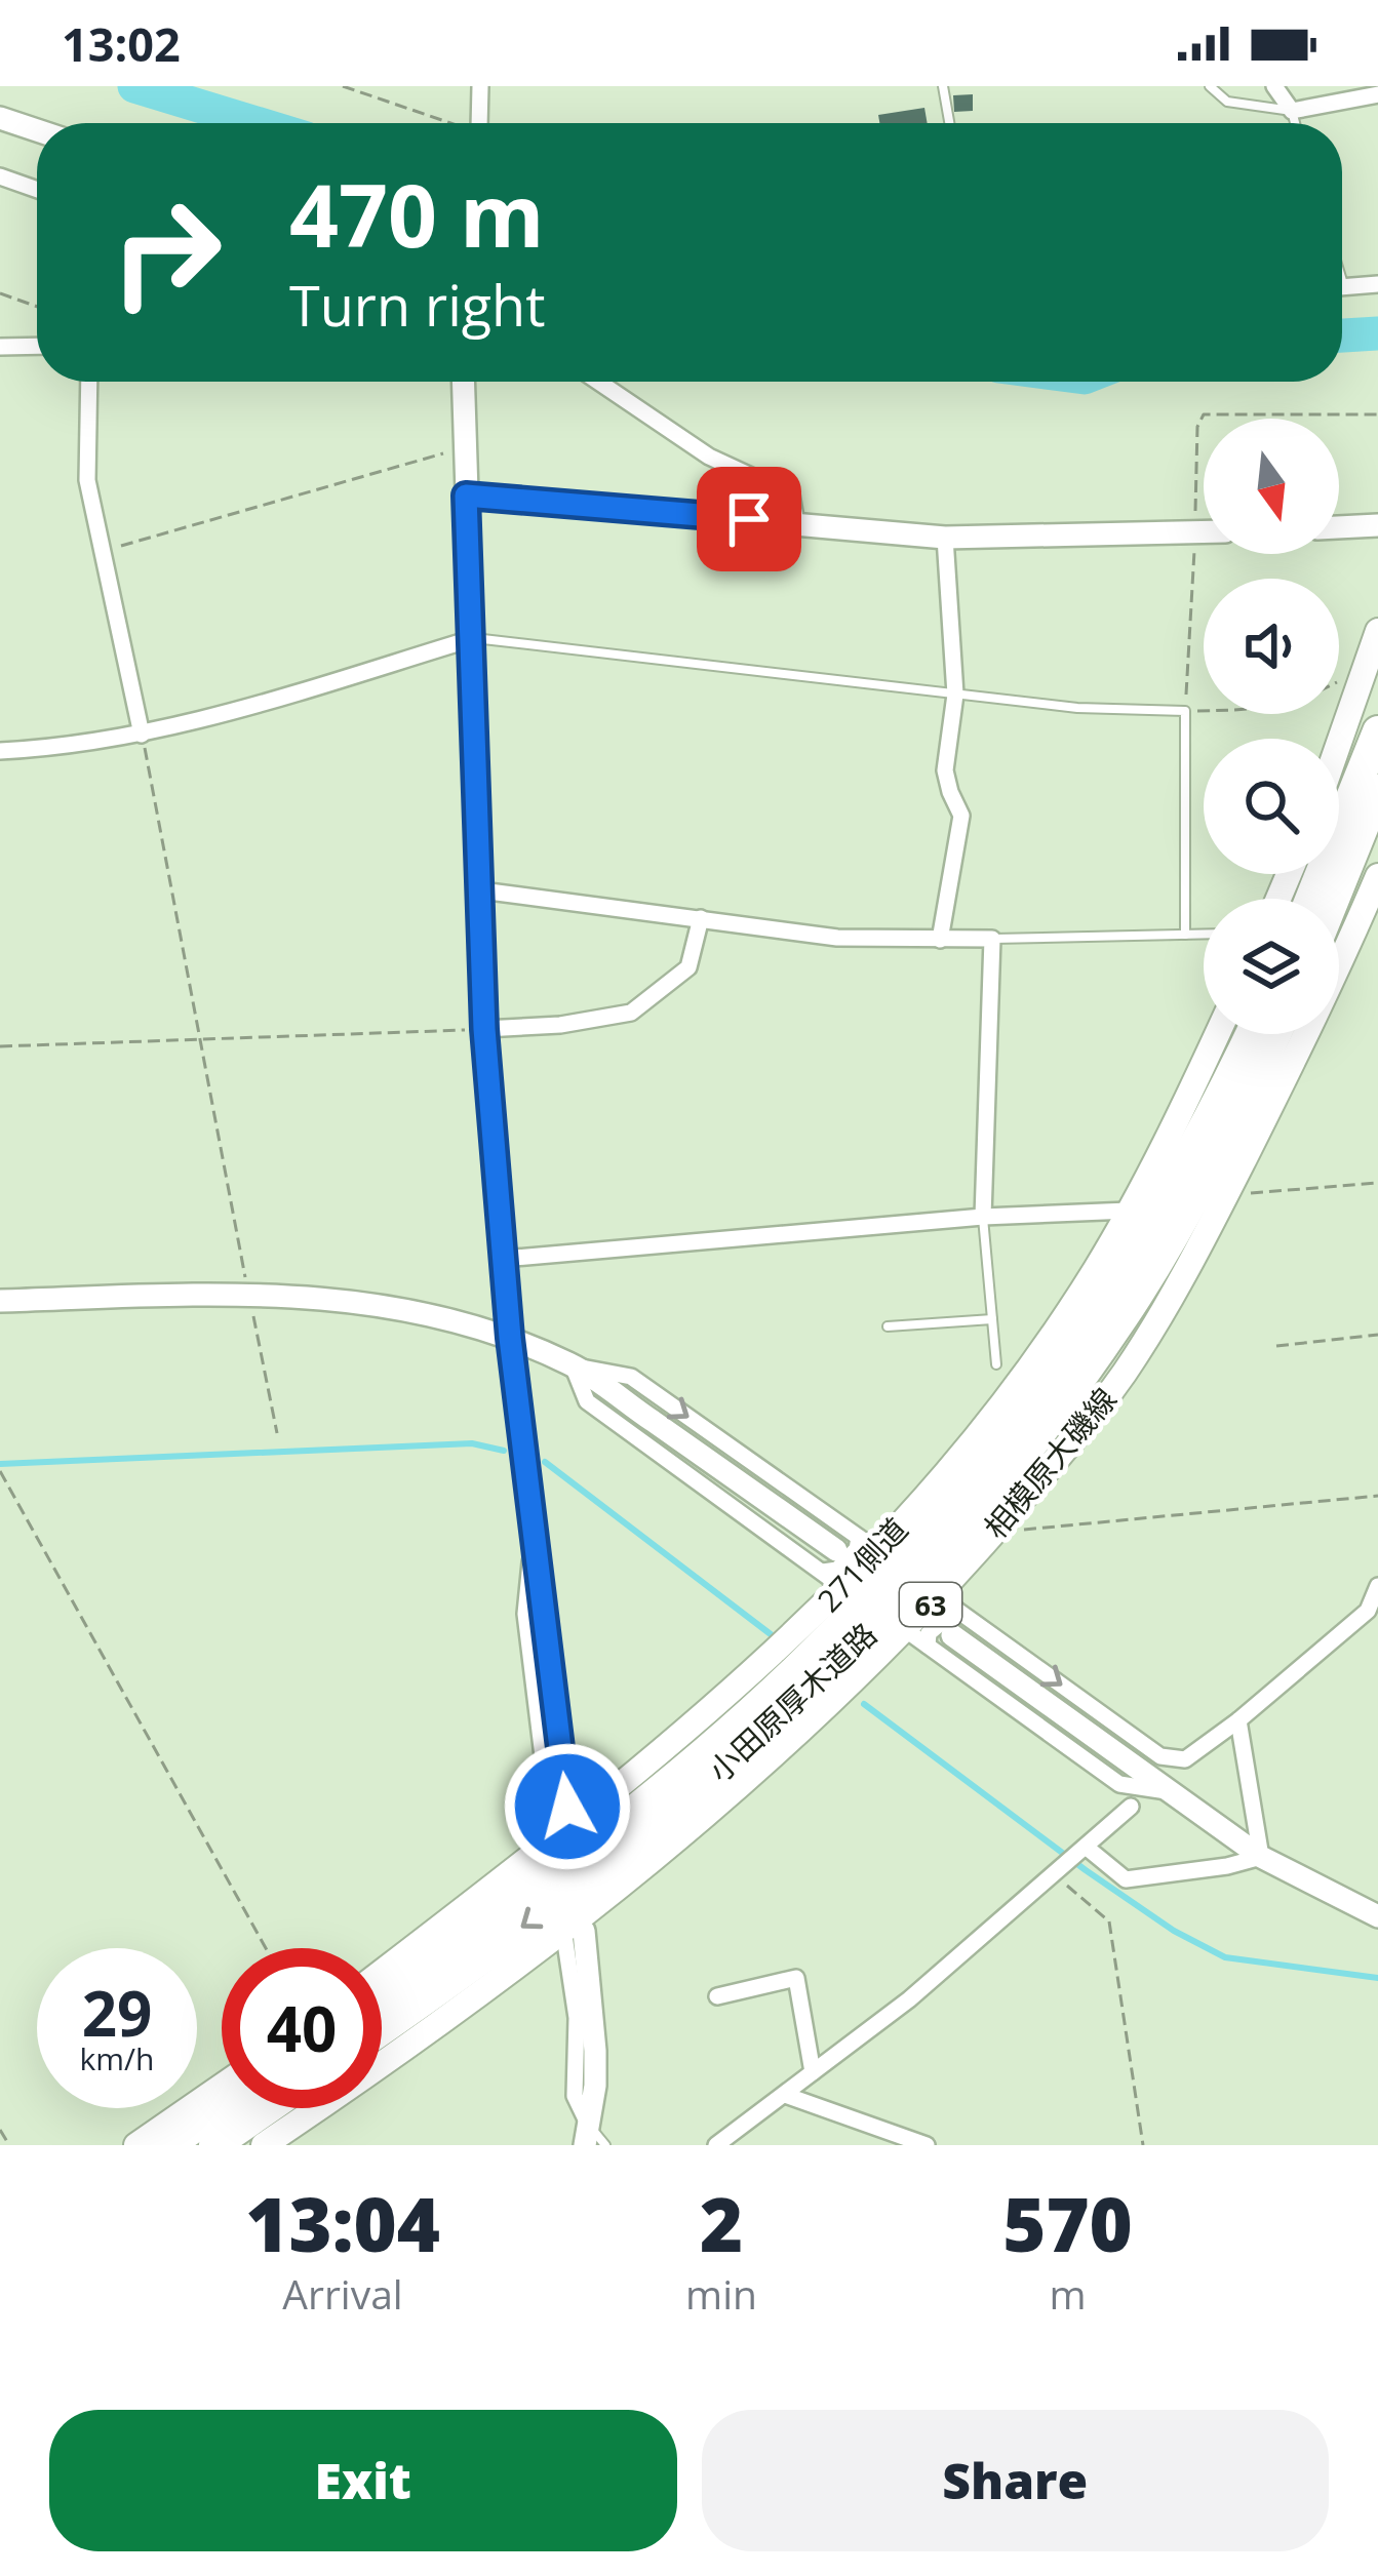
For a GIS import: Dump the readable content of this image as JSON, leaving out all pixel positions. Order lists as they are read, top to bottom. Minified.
{"streets":{"highway":["小田原厚木道路"],"main road":["相模原大磯線","271側道","63"]},"north":"bottom","page":{"status":"13:02","turn":["470 m","Turn right"],"speed":"29 km/h","limit":"40","eta":["13:04","Arrival","2","min","570","m"],"buttons":["Exit","Share"]}}
